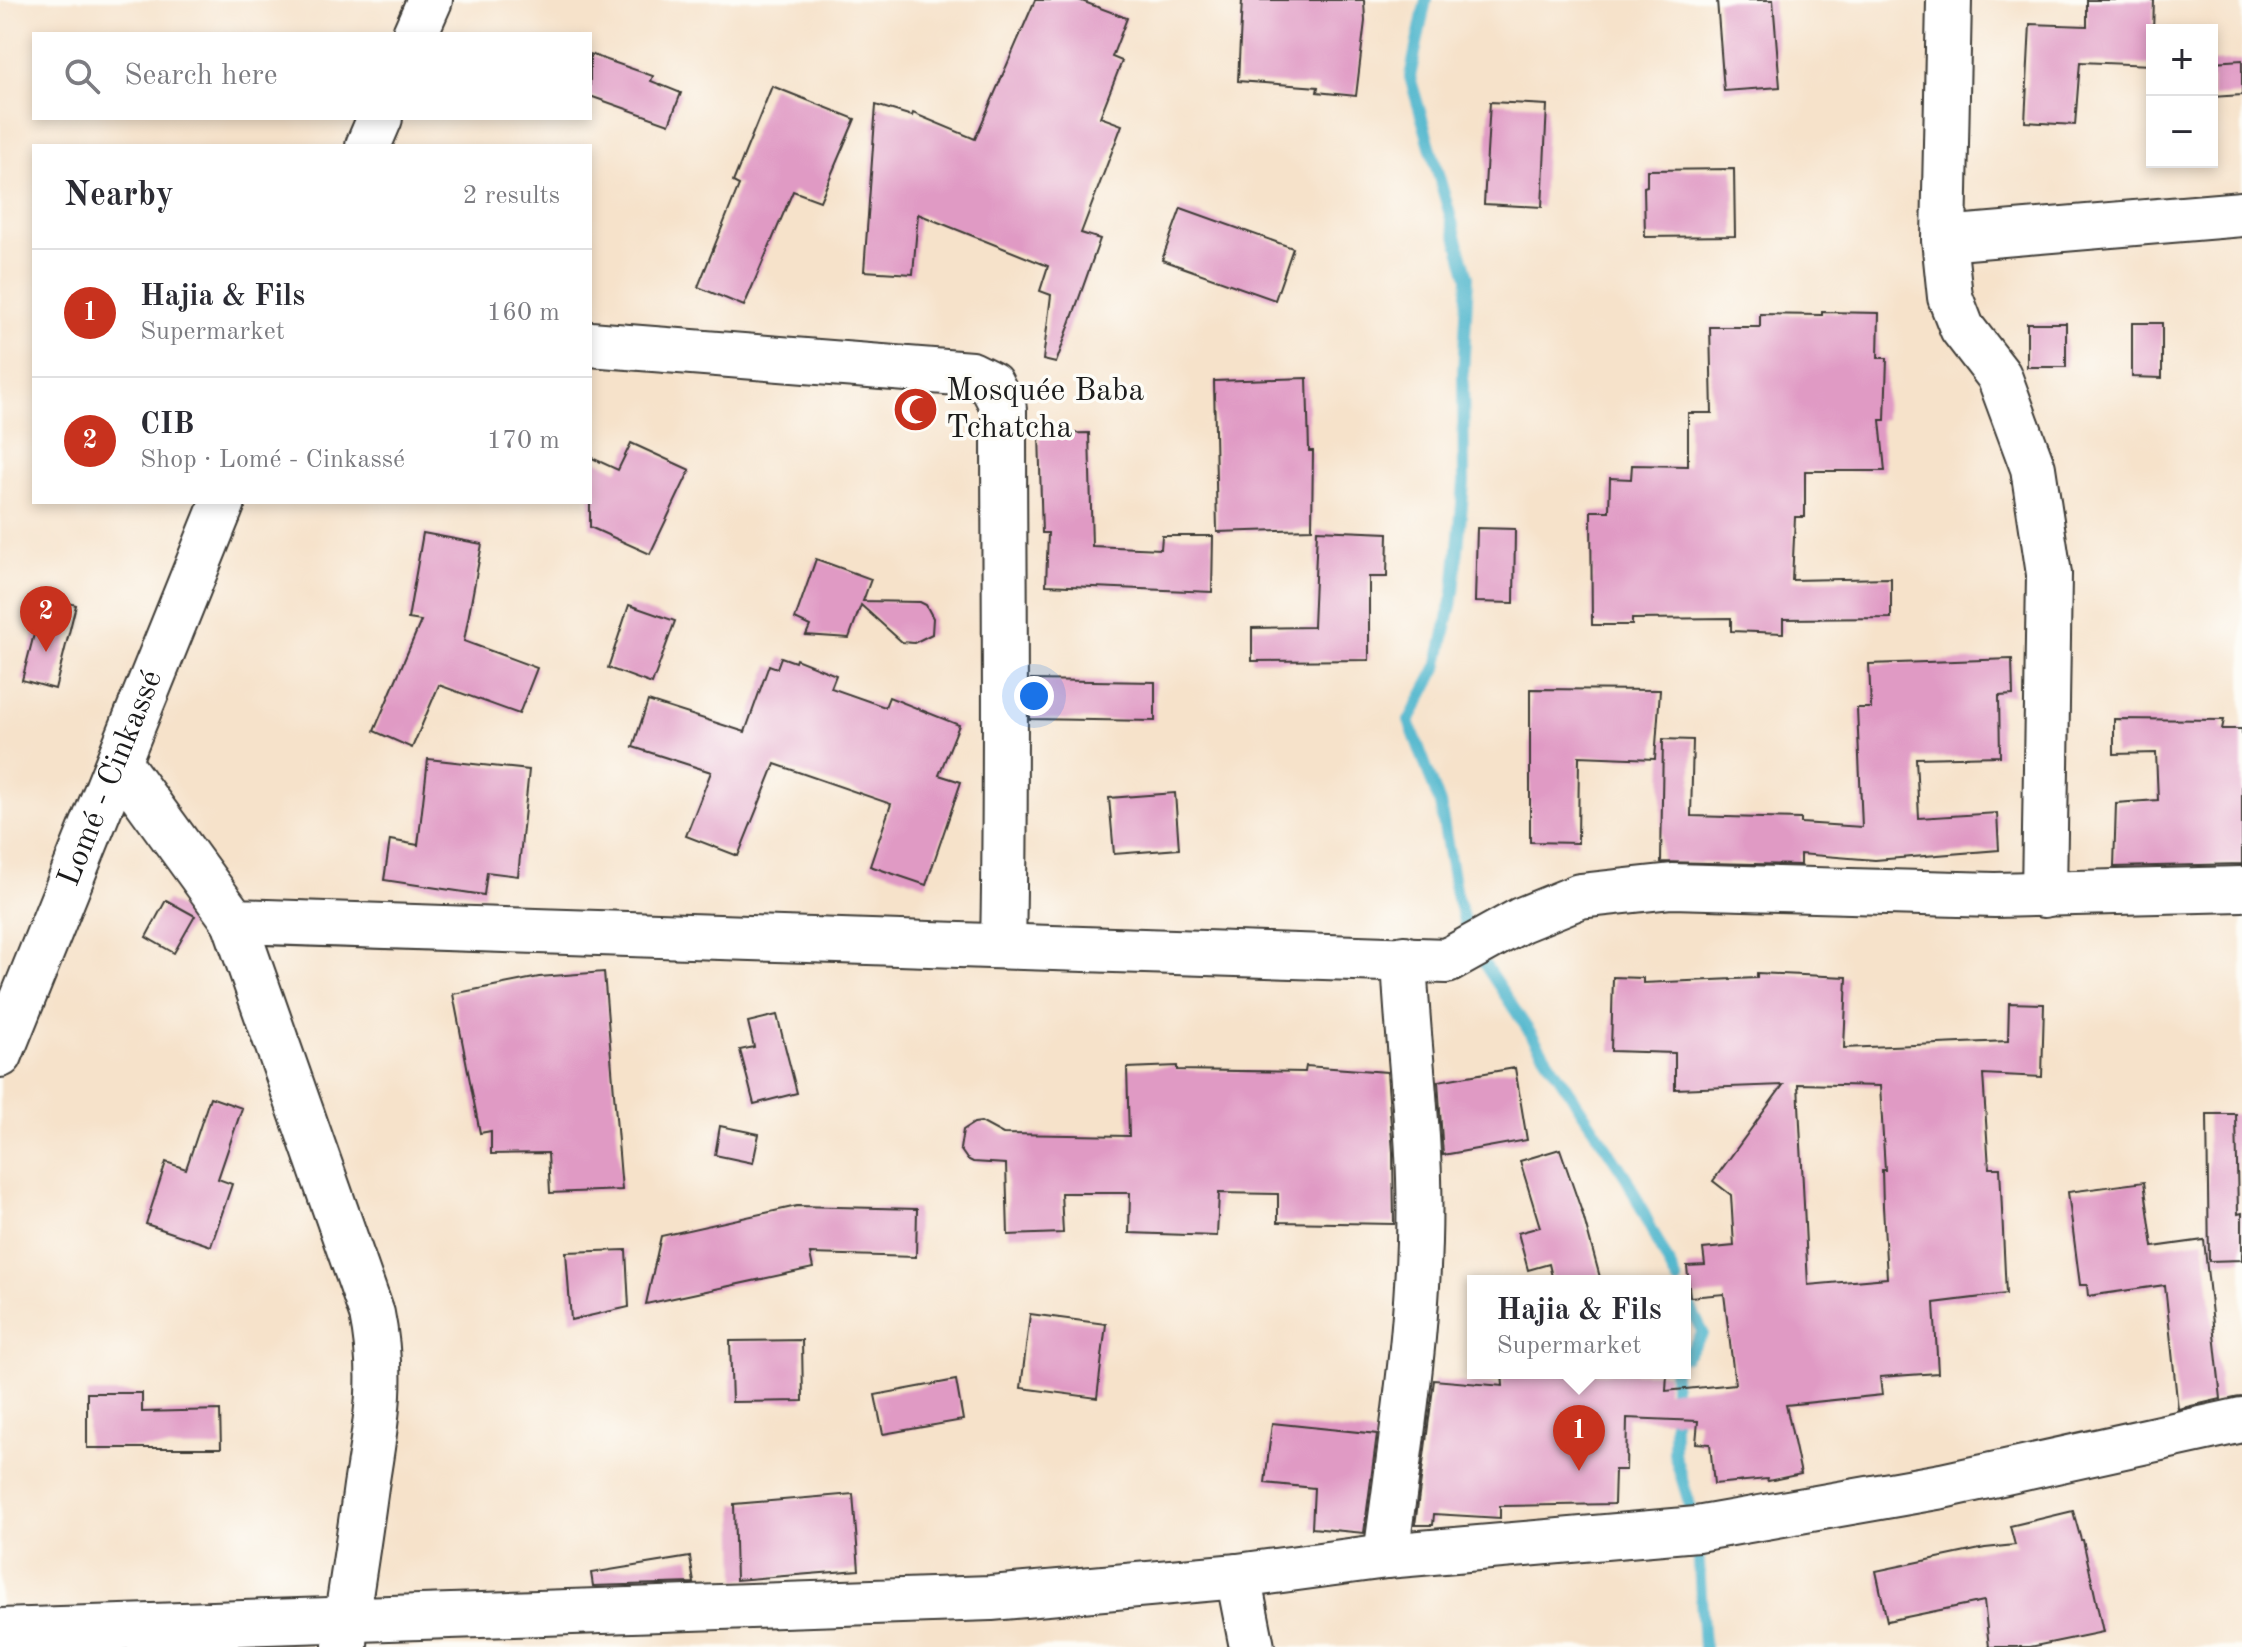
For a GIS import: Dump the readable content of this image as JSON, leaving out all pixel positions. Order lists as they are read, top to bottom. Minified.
{"streets":{"main road":["Lomé - Cinkassé"]},"places":{"mosque":["Mosquée Baba Tchatcha"]},"page":{"map_buttons":["+","−"],"search":"Search here","heading":["Nearby","2 results"],"list":[{"mark":"1","name":"Hajia & Fils","note":"Supermarket","value":"160 m"},{"mark":"2","name":"CIB","note":"Shop · Lomé - Cinkassé","value":"170 m"}],"pins":["2","1"],"popup":["Hajia & Fils","Supermarket"]}}
